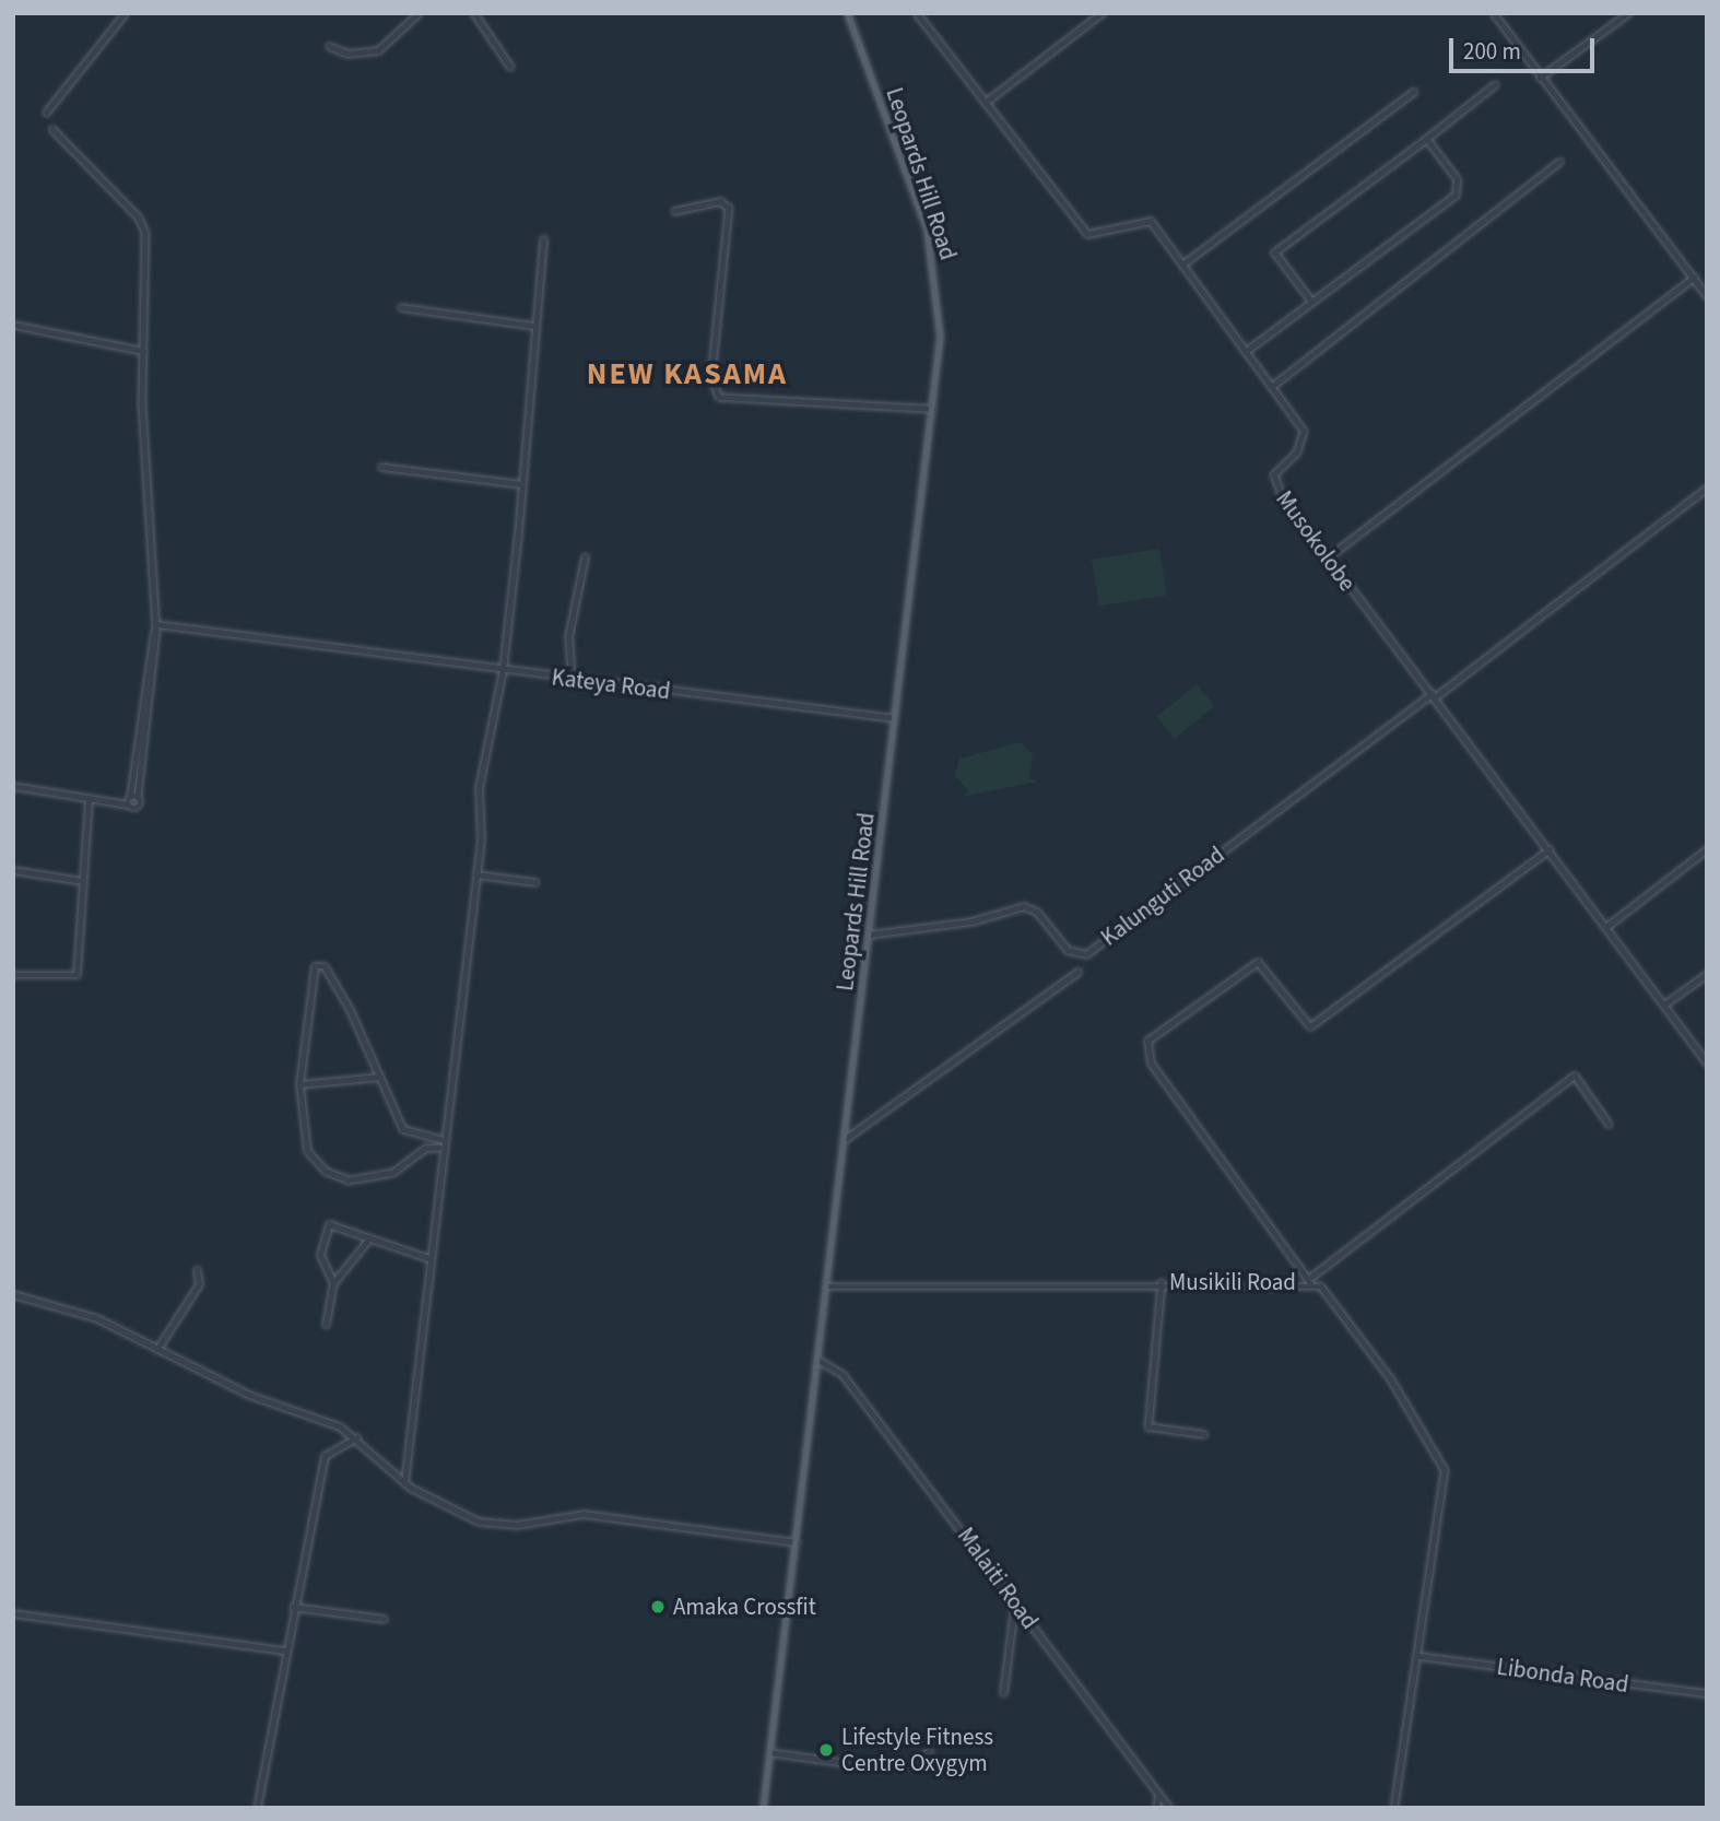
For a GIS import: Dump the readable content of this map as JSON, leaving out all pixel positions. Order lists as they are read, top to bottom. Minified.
{"streets":{"main road":["Leopards Hill Road"],"street":["Musokolobe","Kateya Road","Kalunguti Road","Musikili Road","Malaiti Road","Libonda Road"]},"crossings":[["Leopards Hill Road","Kateya Road"],["Leopards Hill Road","Kalunguti Road"],["Leopards Hill Road","Musikili Road"],["Leopards Hill Road","Malaiti Road"],["Musokolobe","Kalunguti Road"],["Musikili Road","Libonda Road"]],"districts":["NEW KASAMA"],"places":["Amaka Crossfit","Lifestyle Fitness Centre Oxygym"],"scale_bar":"200 m"}
